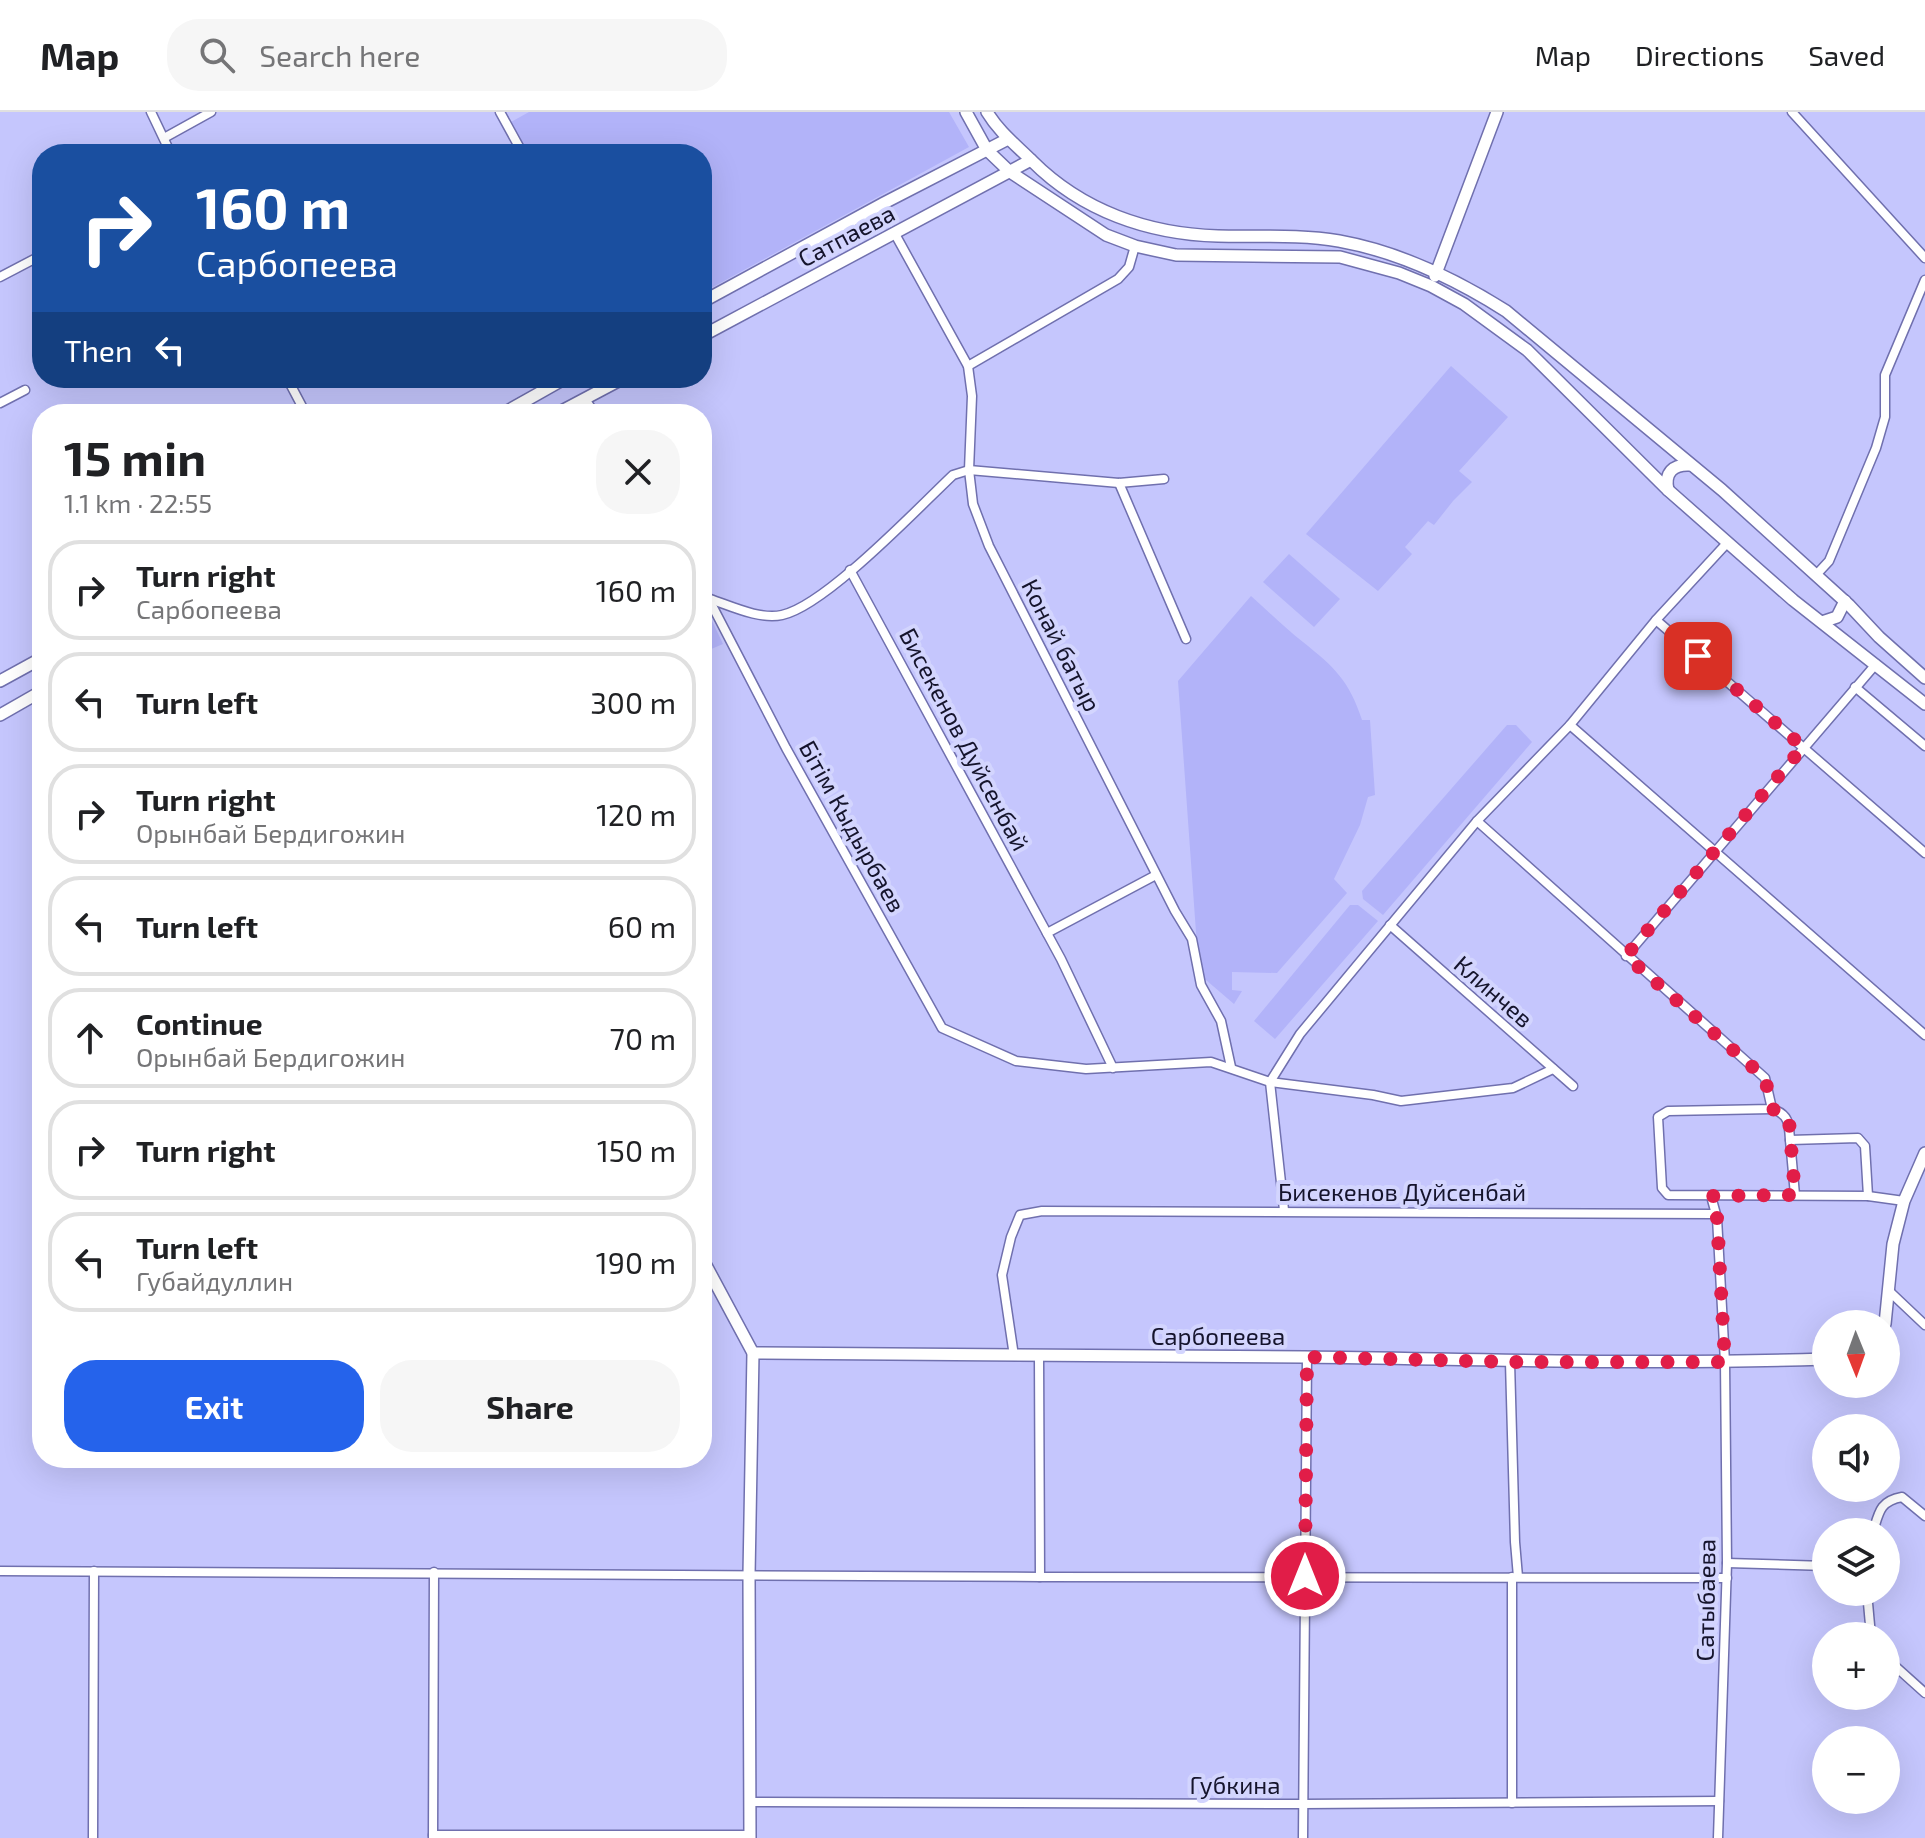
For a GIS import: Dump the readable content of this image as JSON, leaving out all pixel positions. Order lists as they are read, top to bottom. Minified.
{"streets":{"street":["Сатпаева","Конай батыр","Бисекенов Дуйсенбай","Бiтiм Кыдырбаев","Клинчев","Сарбопеева","Сатыбаева","Губкина"]},"crossings":[["Сатпаева","Конай батыр"],["Конай батыр","Бiтiм Кыдырбаев"],["Бисекенов Дуйсенбай","Бiтiм Кыдырбаев"],["Бисекенов Дуйсенбай","Сарбопеева"],["Бисекенов Дуйсенбай","Сатыбаева"],["Бiтiм Кыдырбаев","Клинчев"],["Сарбопеева","Сатыбаева"],["Сатыбаева","Губкина"]],"north":"bottom","page":{"header":"Map","search":"Search here","nav":["Map","Directions","Saved"],"turn":["160 m","Сарбопеева"],"then":"Then","heading":["15 min","1.1 km · 22:55"],"list":[{"name":"Turn right","note":"Сарбопеева","value":"160 m"},{"name":"Turn left","value":"300 m"},{"name":"Turn right","note":"Орынбай Бердигожин","value":"120 m"},{"name":"Turn left","value":"60 m"},{"name":"Continue","note":"Орынбай Бердигожин","value":"70 m"},{"name":"Turn right","value":"150 m"},{"name":"Turn left","note":"Губайдуллин","value":"190 m"}],"map_buttons":["+","−"],"buttons":["Exit","Share"]}}
